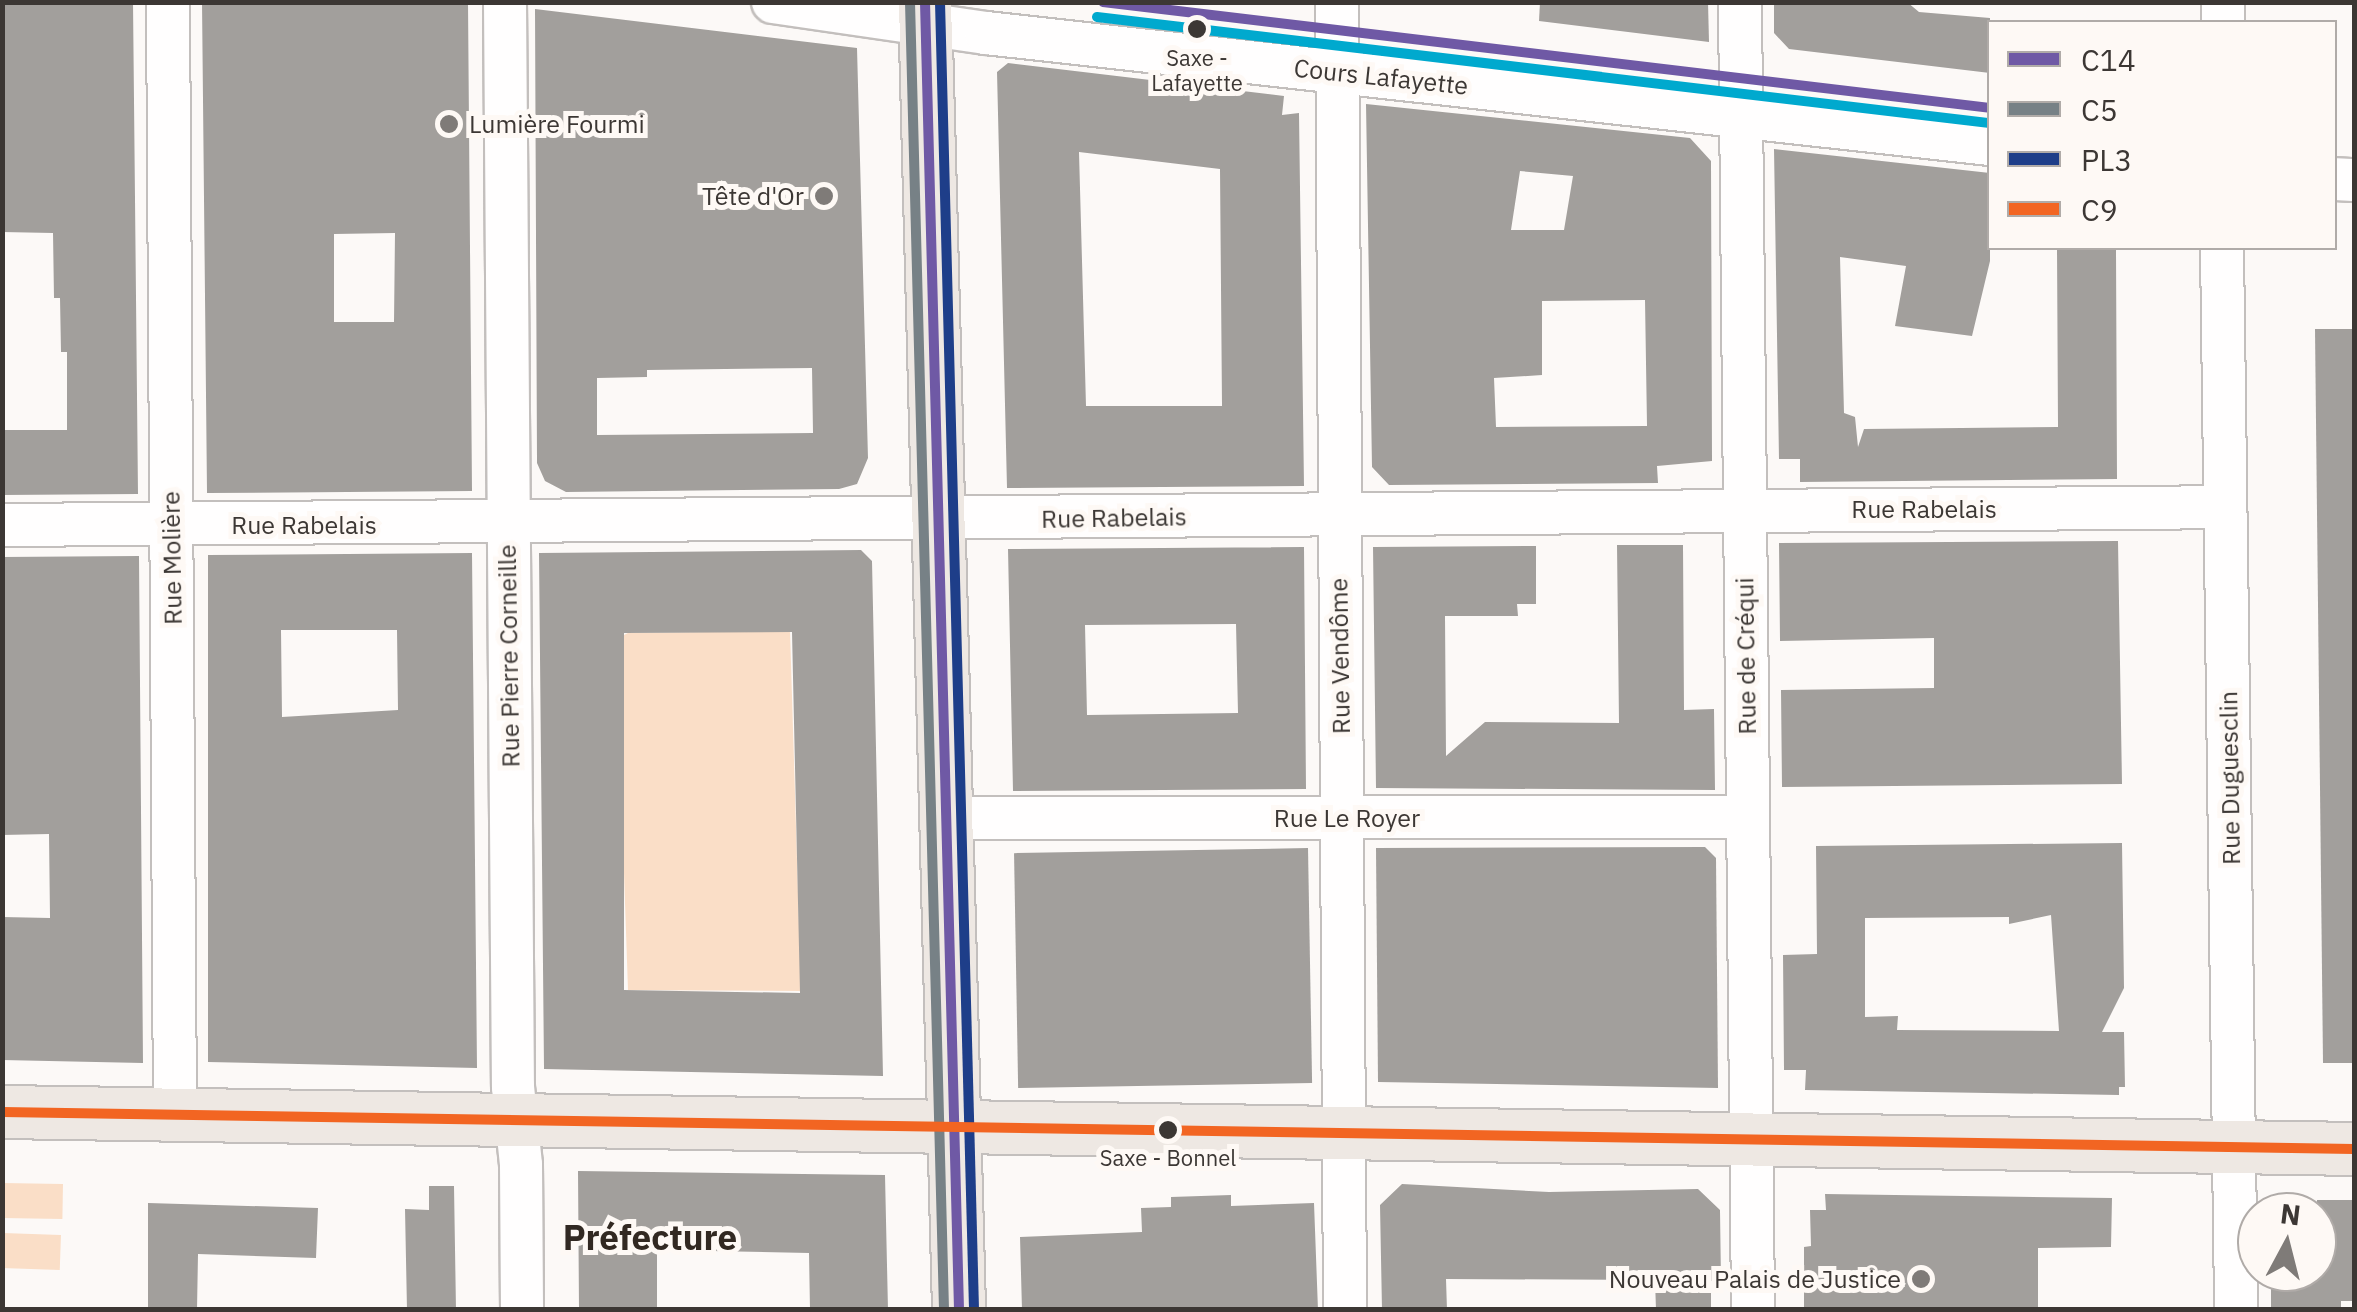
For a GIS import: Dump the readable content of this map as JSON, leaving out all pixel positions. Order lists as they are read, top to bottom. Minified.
{"streets":{"street":["Cours Lafayette","Rue Rabelais","Rue Molière","Rue Pierre Corneille","Rue Vendôme","Rue de Créqui","Rue Duguesclin","Rue Le Royer"]},"crossings":[["Cours Lafayette","Rue Vendôme"],["Cours Lafayette","Rue de Créqui"],["Rue Rabelais","Rue Molière"],["Rue Rabelais","Rue Pierre Corneille"],["Rue Rabelais","Rue Vendôme"],["Rue Rabelais","Rue de Créqui"],["Rue Rabelais","Rue Duguesclin"],["Rue Vendôme","Rue Le Royer"],["Rue de Créqui","Rue Le Royer"]],"districts":["Préfecture"],"places":["Saxe - Lafayette","Lumière Fourmi","Tête d'Or","Saxe - Bonnel","Nouveau Palais de Justice"],"lines":["transit line C14","transit line C5","transit line PL3","transit line C9"],"legend":["C14","C5","PL3","C9"],"north":"top"}
